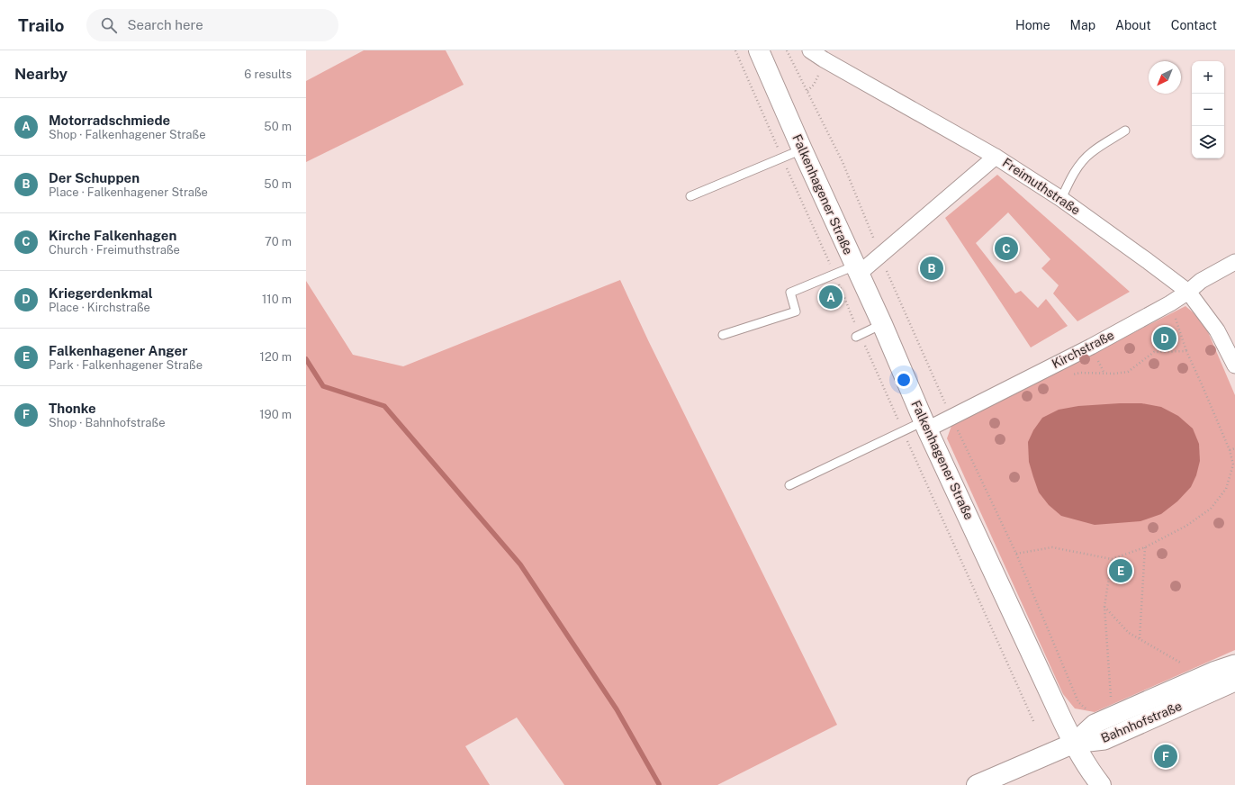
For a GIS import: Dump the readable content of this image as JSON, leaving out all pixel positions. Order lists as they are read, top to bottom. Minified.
{"streets":{"main road":["Falkenhagener Straße"],"street":["Freimuthstraße","Kirchstraße","Bahnhofstraße"]},"crossings":[["Freimuthstraße","Kirchstraße"],["Falkenhagener Straße","Kirchstraße"],["Falkenhagener Straße","Bahnhofstraße"]],"north":"bottom left","page":{"header":"Trailo","search":"Search here","nav":["Home","Map","About","Contact"],"heading":["Nearby","6 results"],"map_buttons":["+","−"],"list":[{"mark":"A","name":"Motorradschmiede","note":"Shop · Falkenhagener Straße","value":"50 m"},{"mark":"B","name":"Der Schuppen","note":"Place · Falkenhagener Straße","value":"50 m"},{"mark":"C","name":"Kirche Falkenhagen","note":"Church · Freimuthstraße","value":"70 m"},{"mark":"D","name":"Kriegerdenkmal","note":"Place · Kirchstraße","value":"110 m"},{"mark":"E","name":"Falkenhagener Anger","note":"Park · Falkenhagener Straße","value":"120 m"},{"mark":"F","name":"Thonke","note":"Shop · Bahnhofstraße","value":"190 m"}],"pins":["C","B","A","D","E","F"]}}
